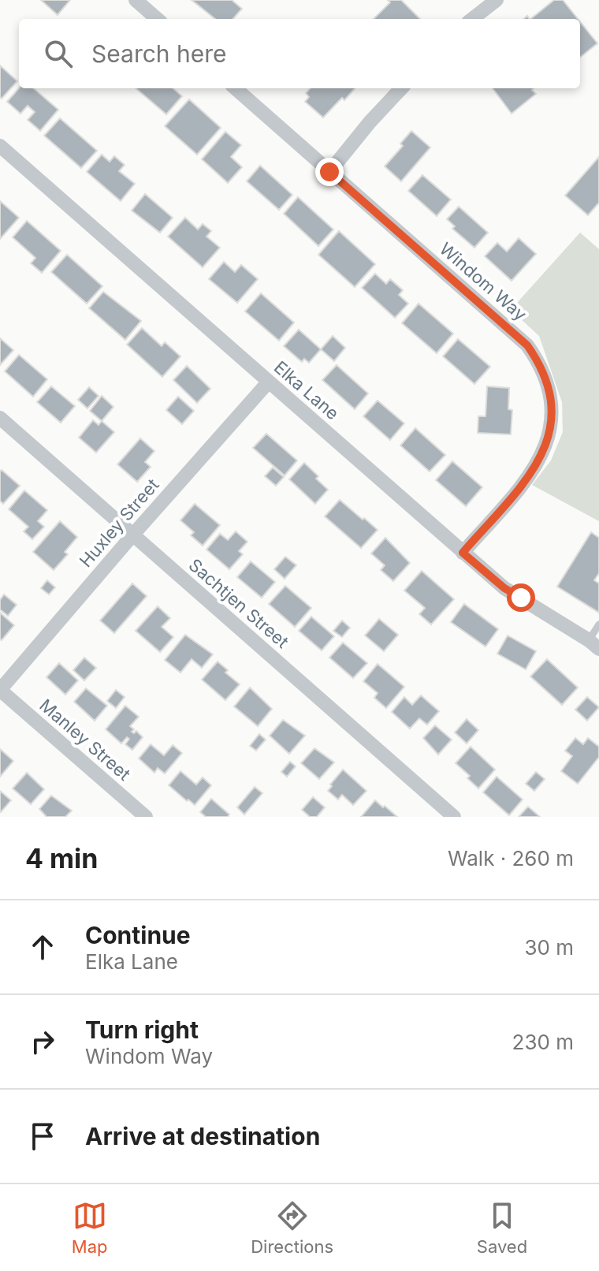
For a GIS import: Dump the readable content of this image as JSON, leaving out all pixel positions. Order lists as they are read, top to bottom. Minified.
{"streets":{"street":["Windom Way","Elka Lane","Huxley Street","Sachtjen Street","Manley Street"]},"crossings":[["Windom Way","Elka Lane"],["Elka Lane","Huxley Street"],["Huxley Street","Sachtjen Street"],["Huxley Street","Manley Street"]],"page":{"search":"Search here","heading":["4 min","Walk · 260 m"],"list":[["Continue","Elka Lane","30 m"],["Turn right","Windom Way","230 m"],"Arrive at destination"],"nav":["Map","Directions","Saved"]}}
